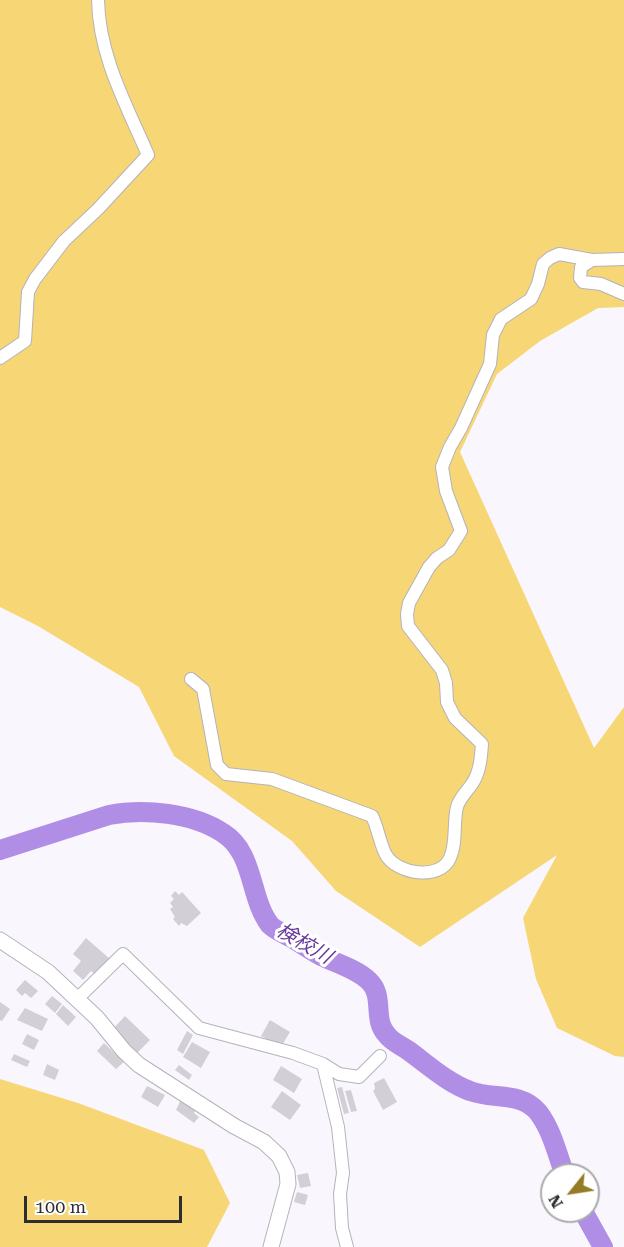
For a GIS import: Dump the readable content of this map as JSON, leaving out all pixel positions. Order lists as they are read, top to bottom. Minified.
{"water":["検校川"],"scale_bar":"100 m","north":"bottom left"}
